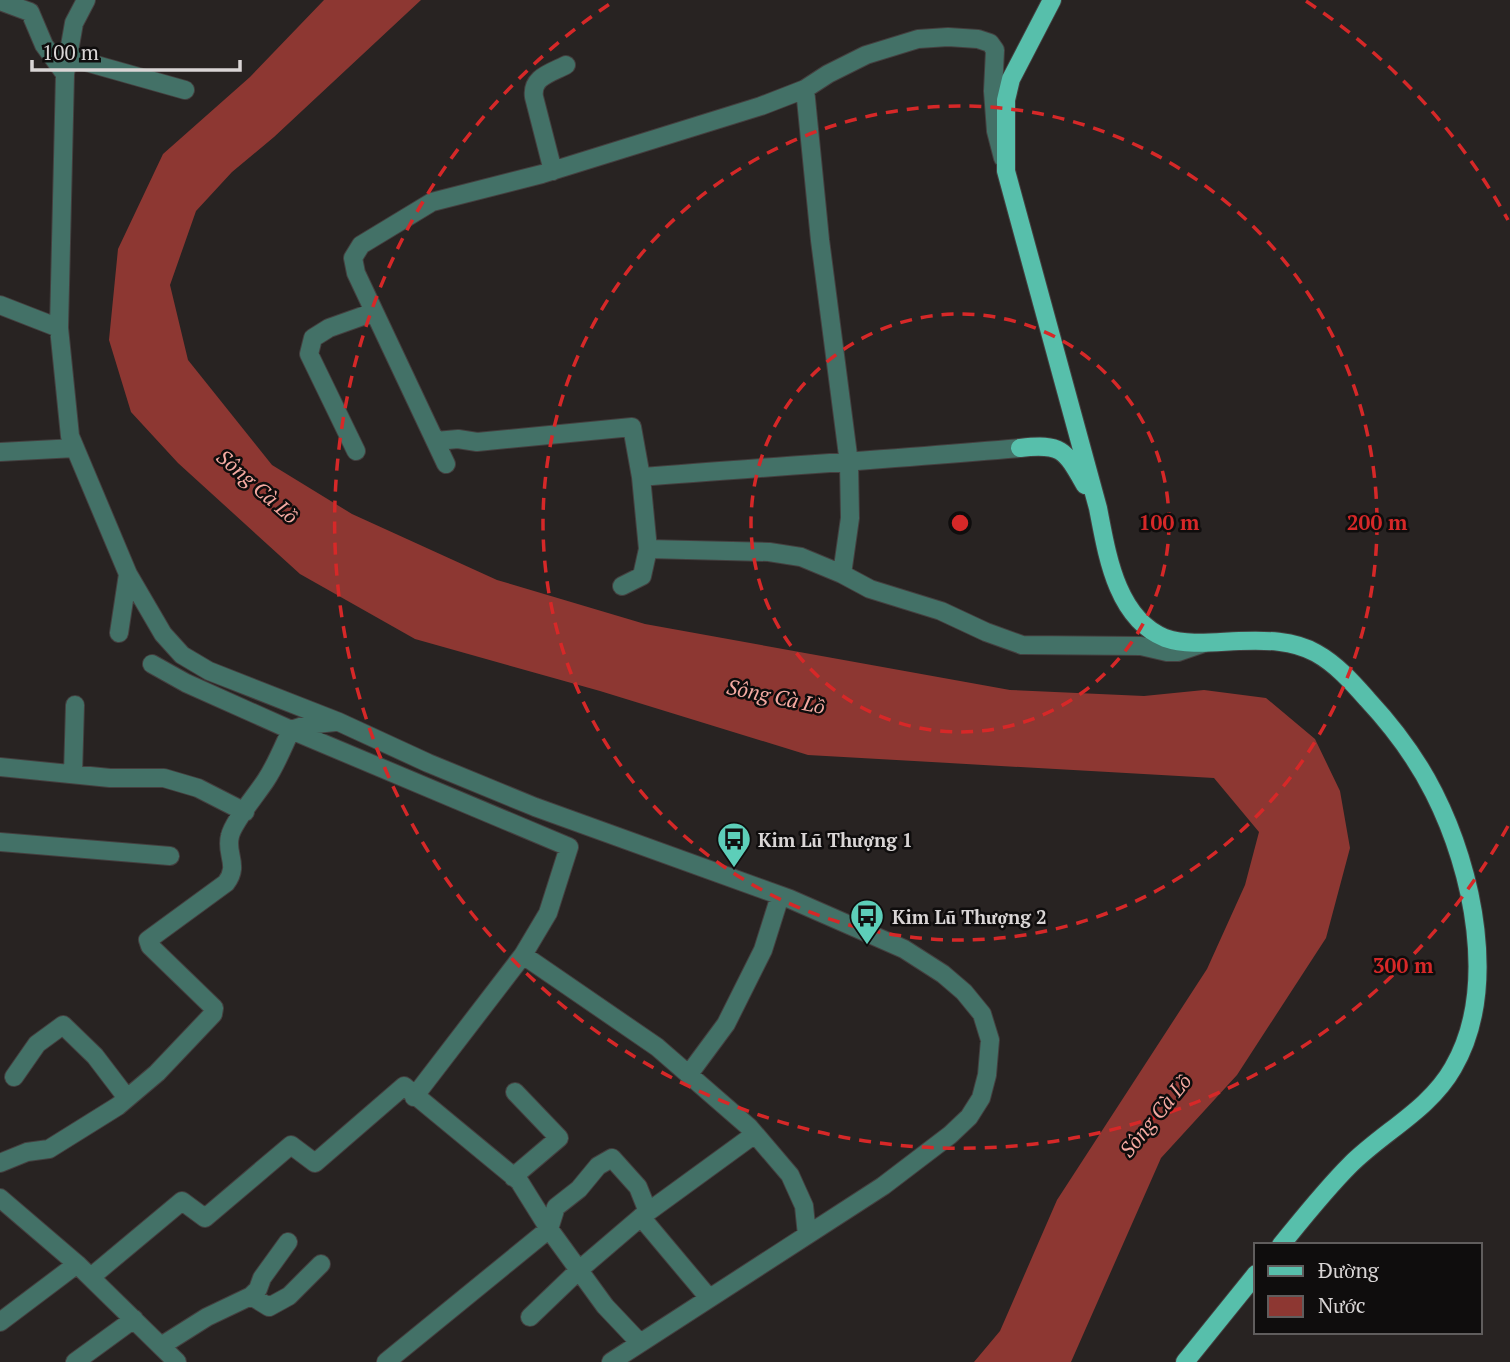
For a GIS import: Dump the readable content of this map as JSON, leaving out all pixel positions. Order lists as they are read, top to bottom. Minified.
{"water":["Sông Cà Lồ"],"places":{"bus stop":["Kim Lũ Thượng 1","Kim Lũ Thượng 2"]},"legend":["Đường","Nước"],"scale_bar":"100 m","rings":["100 m","200 m","300 m"]}
